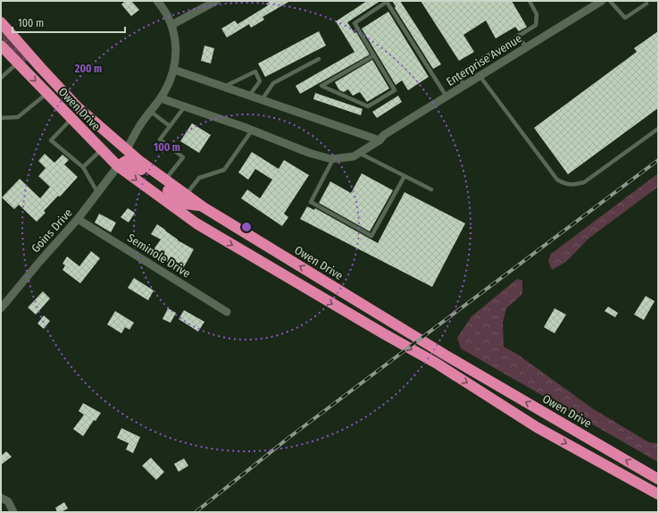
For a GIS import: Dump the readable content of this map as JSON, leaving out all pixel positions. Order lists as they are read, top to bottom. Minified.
{"streets":{"highway":["Owen Drive"],"street":["Enterprise Avenue","Goins Drive","Seminole Drive"]},"crossings":[["Owen Drive","Goins Drive"],["Goins Drive","Seminole Drive"]],"scale_bar":"100 m","rings":["200 m","100 m"]}
